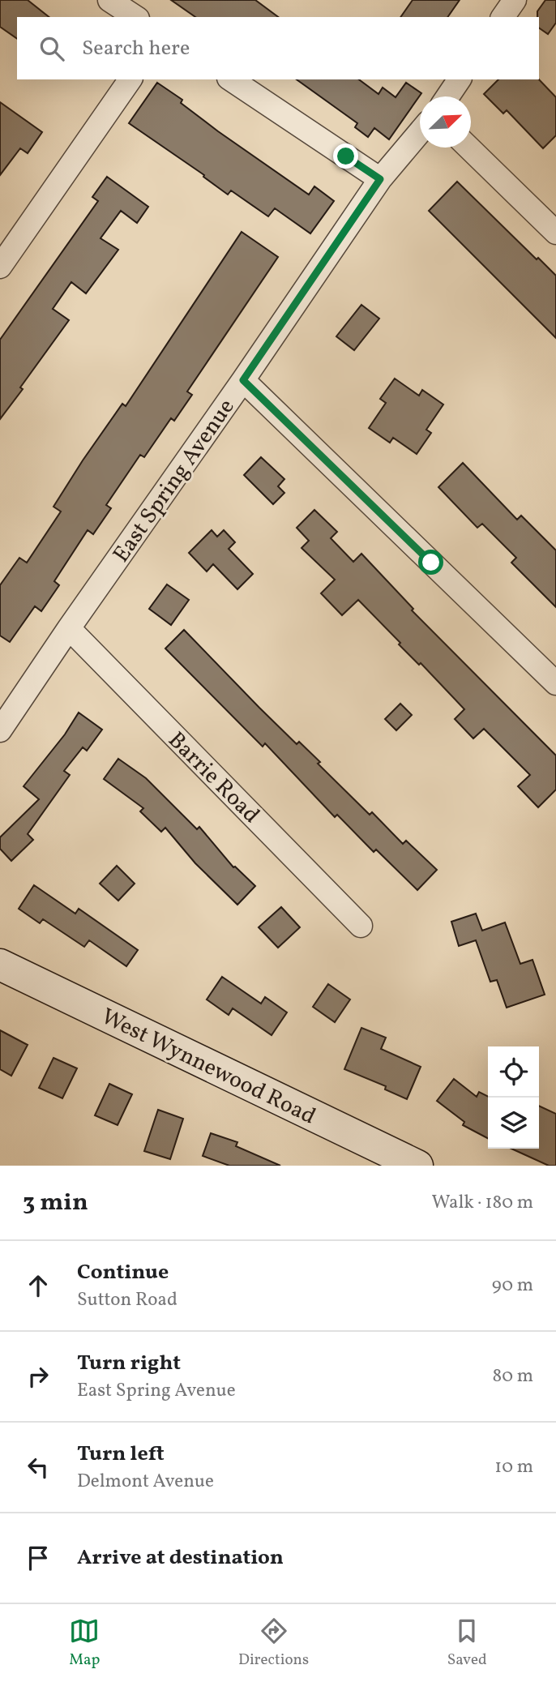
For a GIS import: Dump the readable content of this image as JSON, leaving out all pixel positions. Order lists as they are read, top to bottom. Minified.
{"streets":{"main road":["West Wynnewood Road"],"street":["East Spring Avenue","Barrie Road"]},"crossings":[["East Spring Avenue","Barrie Road"]],"north":"top right","page":{"search":"Search here","heading":["3 min","Walk · 180 m"],"list":[["Continue","Sutton Road","90 m"],["Turn right","East Spring Avenue","80 m"],["Turn left","Delmont Avenue","10 m"],"Arrive at destination"],"nav":["Map","Directions","Saved"]}}
